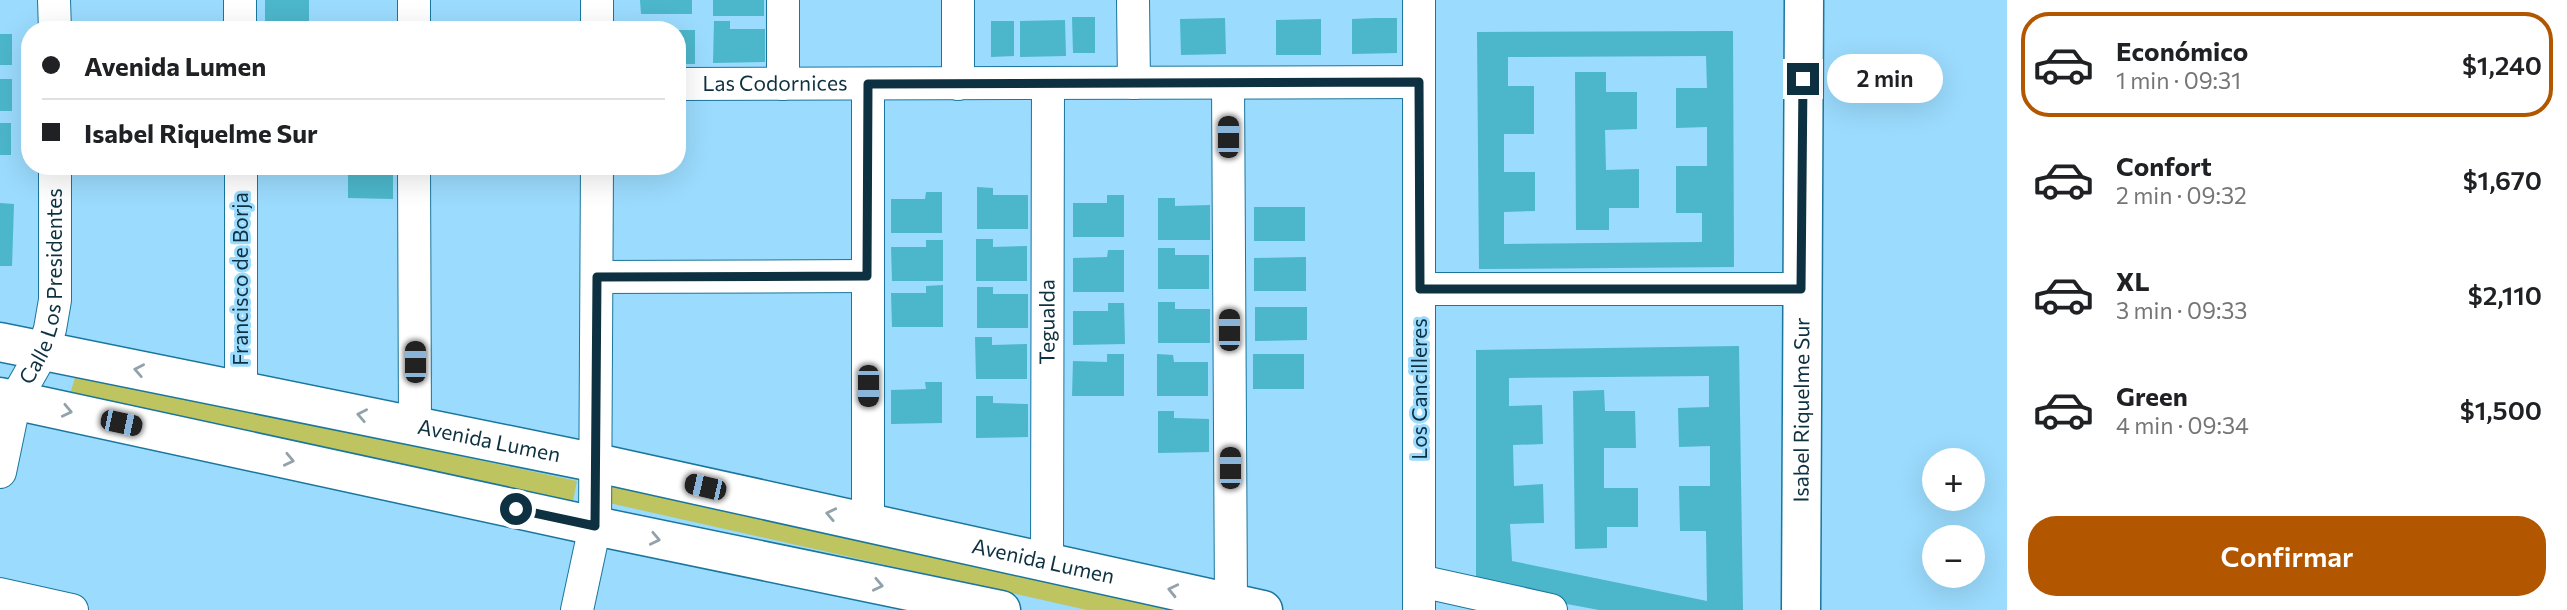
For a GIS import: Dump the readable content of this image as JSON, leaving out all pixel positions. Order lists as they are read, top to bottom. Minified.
{"streets":{"street":["Las Codornices","Francisco de Borja","Calle Los Presidentes","Tegualda","Los Cancilleres","Isabel Riquelme Sur","Avenida Lumen"]},"crossings":[["Las Codornices","Tegualda"],["Las Codornices","Los Cancilleres"],["Francisco de Borja","Avenida Lumen"],["Calle Los Presidentes","Avenida Lumen"],["Tegualda","Avenida Lumen"]],"page":{"list":[{"name":"Económico","note":"1 min · 09:31","value":"$1,240"},{"name":"Confort","note":"2 min · 09:32","value":"$1,670"},{"name":"XL","note":"3 min · 09:33","value":"$2,110"},{"name":"Green","note":"4 min · 09:34","value":"$1,500"}],"banner":["Avenida Lumen","Isabel Riquelme Sur"],"bubble":"2 min","map_buttons":["+","−"],"buttons":"Confirmar"}}
